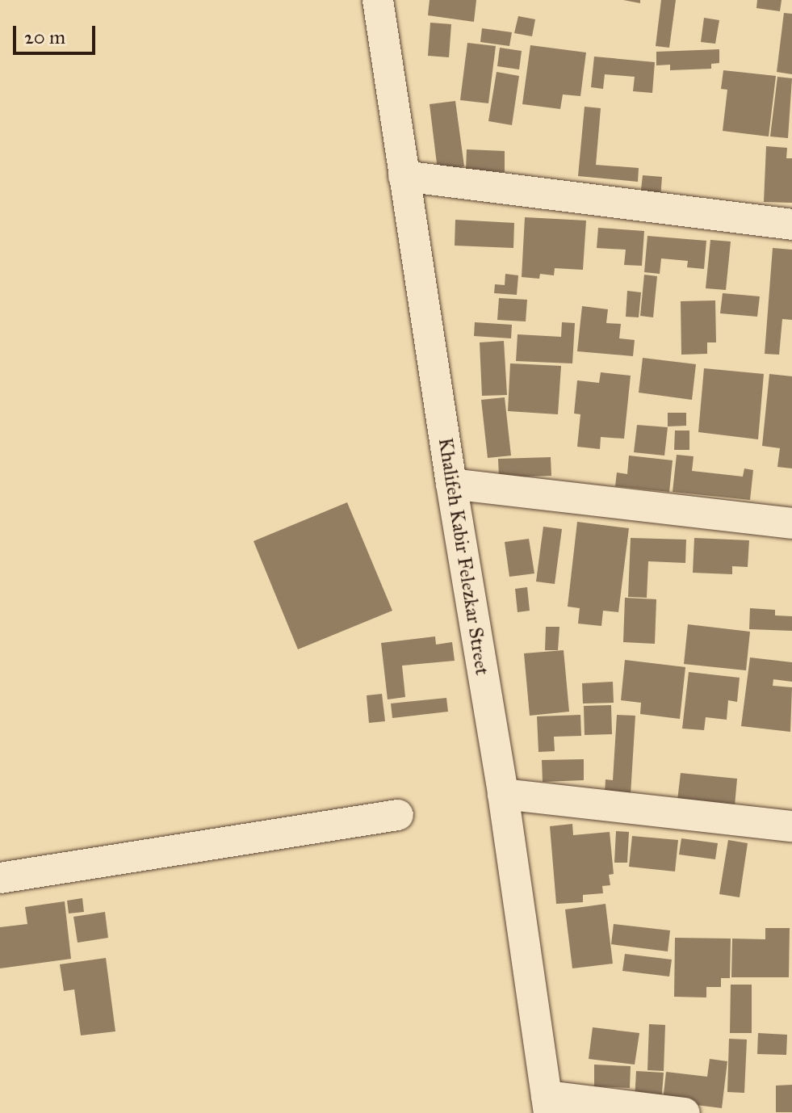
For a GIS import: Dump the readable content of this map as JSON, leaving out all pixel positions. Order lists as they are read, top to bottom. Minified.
{"streets":{"street":["Khalifeh Kabir Felezkar Street"]},"scale_bar":"20 m"}
